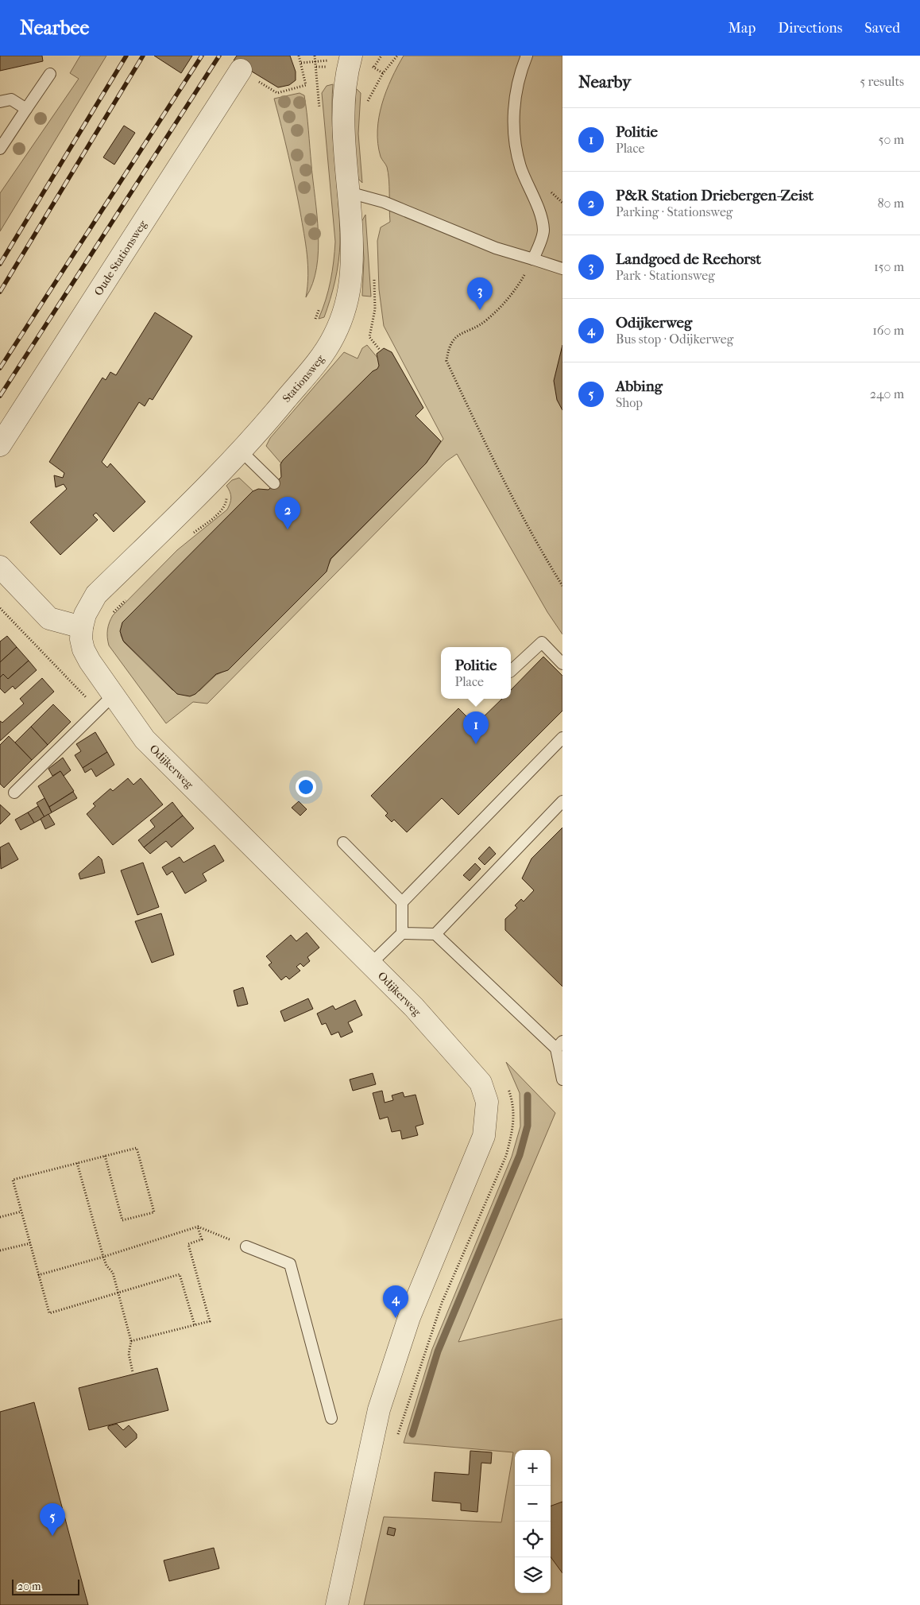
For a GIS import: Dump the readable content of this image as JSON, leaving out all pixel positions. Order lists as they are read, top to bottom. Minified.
{"streets":{"street":["Oude Stationsweg","Stationsweg","Odijkerweg"]},"crossings":[["Stationsweg","Odijkerweg"]],"scale_bar":"20 m","page":{"header":"Nearbee","nav":["Map","Directions","Saved"],"heading":["Nearby","5 results"],"list":[{"mark":"1","name":"Politie","note":"Place","value":"50 m"},{"mark":"2","name":"P&R Station Driebergen-Zeist","note":"Parking · Stationsweg","value":"80 m"},{"mark":"3","name":"Landgoed de Reehorst","note":"Park · Stationsweg","value":"150 m"},{"mark":"4","name":"Odijkerweg","note":"Bus stop · Odijkerweg","value":"160 m"},{"mark":"5","name":"Abbing","note":"Shop","value":"240 m"}],"pins":["3","2","1","4","5"],"popup":["Politie","Place"],"map_buttons":["+","−"],"scale":"20 m"}}
